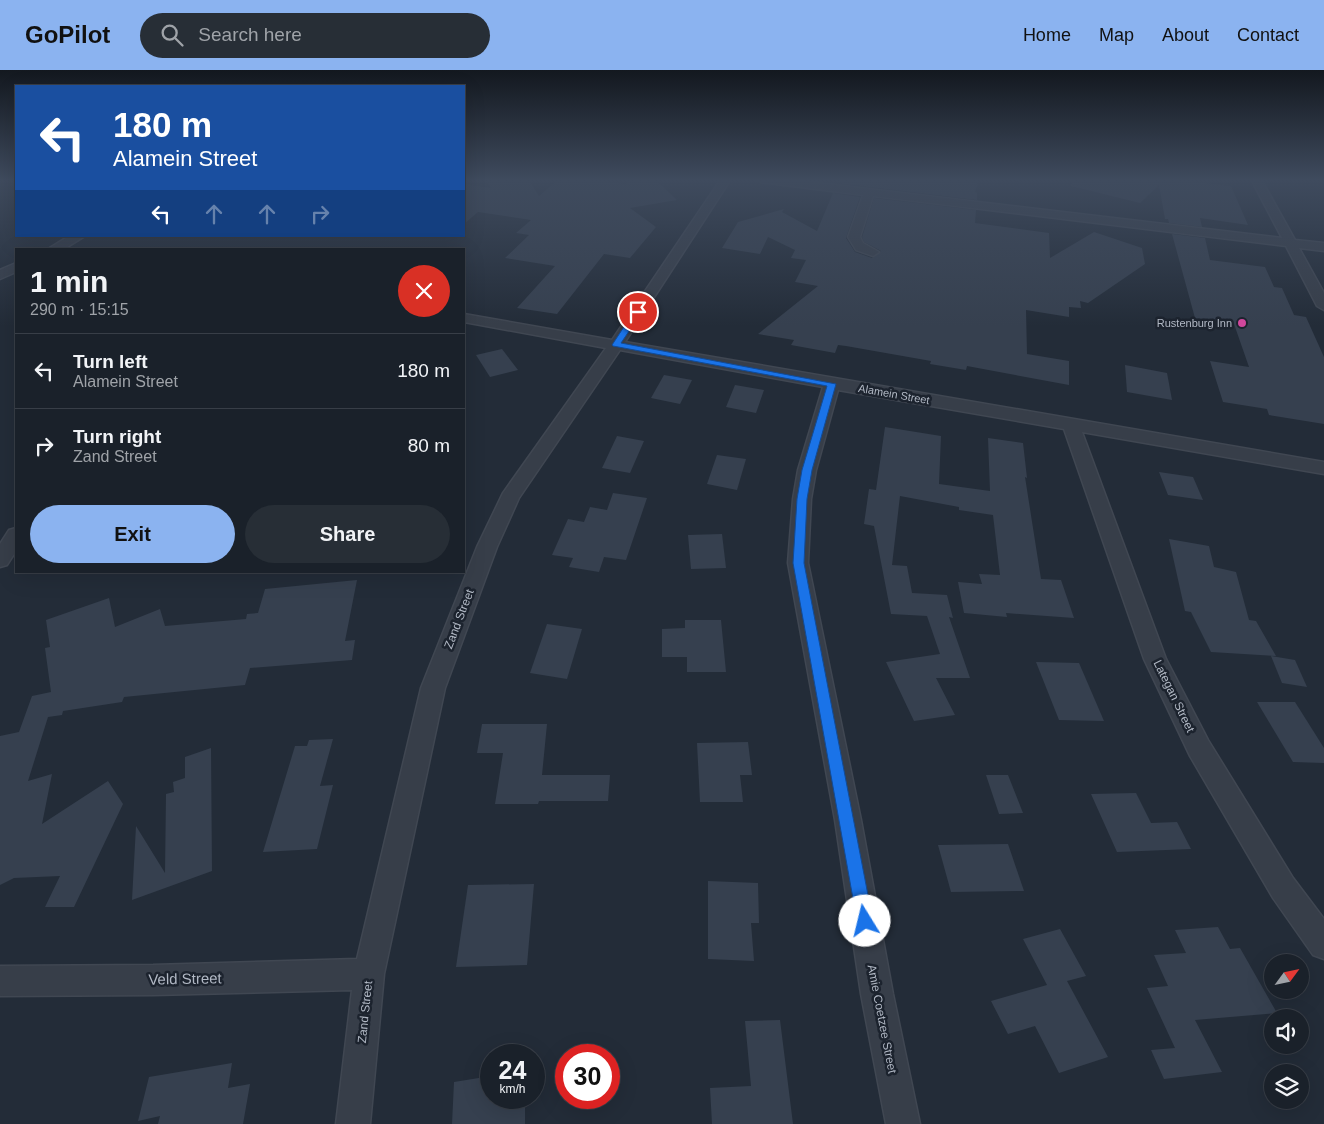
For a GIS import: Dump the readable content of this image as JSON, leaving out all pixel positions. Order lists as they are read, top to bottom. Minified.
{"streets":{"street":["Alamein Street","Zand Street","Lategan Street","Veld Street","Amie Coetzee Street"]},"crossings":[["Alamein Street","Zand Street"],["Alamein Street","Lategan Street"],["Alamein Street","Amie Coetzee Street"],["Zand Street","Veld Street"]],"places":["Rustenburg Inn"],"north":"top right","page":{"header":"GoPilot","search":"Search here","nav":["Home","Map","About","Contact"],"turn":["180 m","Alamein Street"],"heading":["1 min","290 m · 15:15"],"list":[{"name":"Turn left","note":"Alamein Street","value":"180 m"},{"name":"Turn right","note":"Zand Street","value":"80 m"}],"buttons":["Exit","Share"],"speed":"24 km/h","limit":"30"}}
